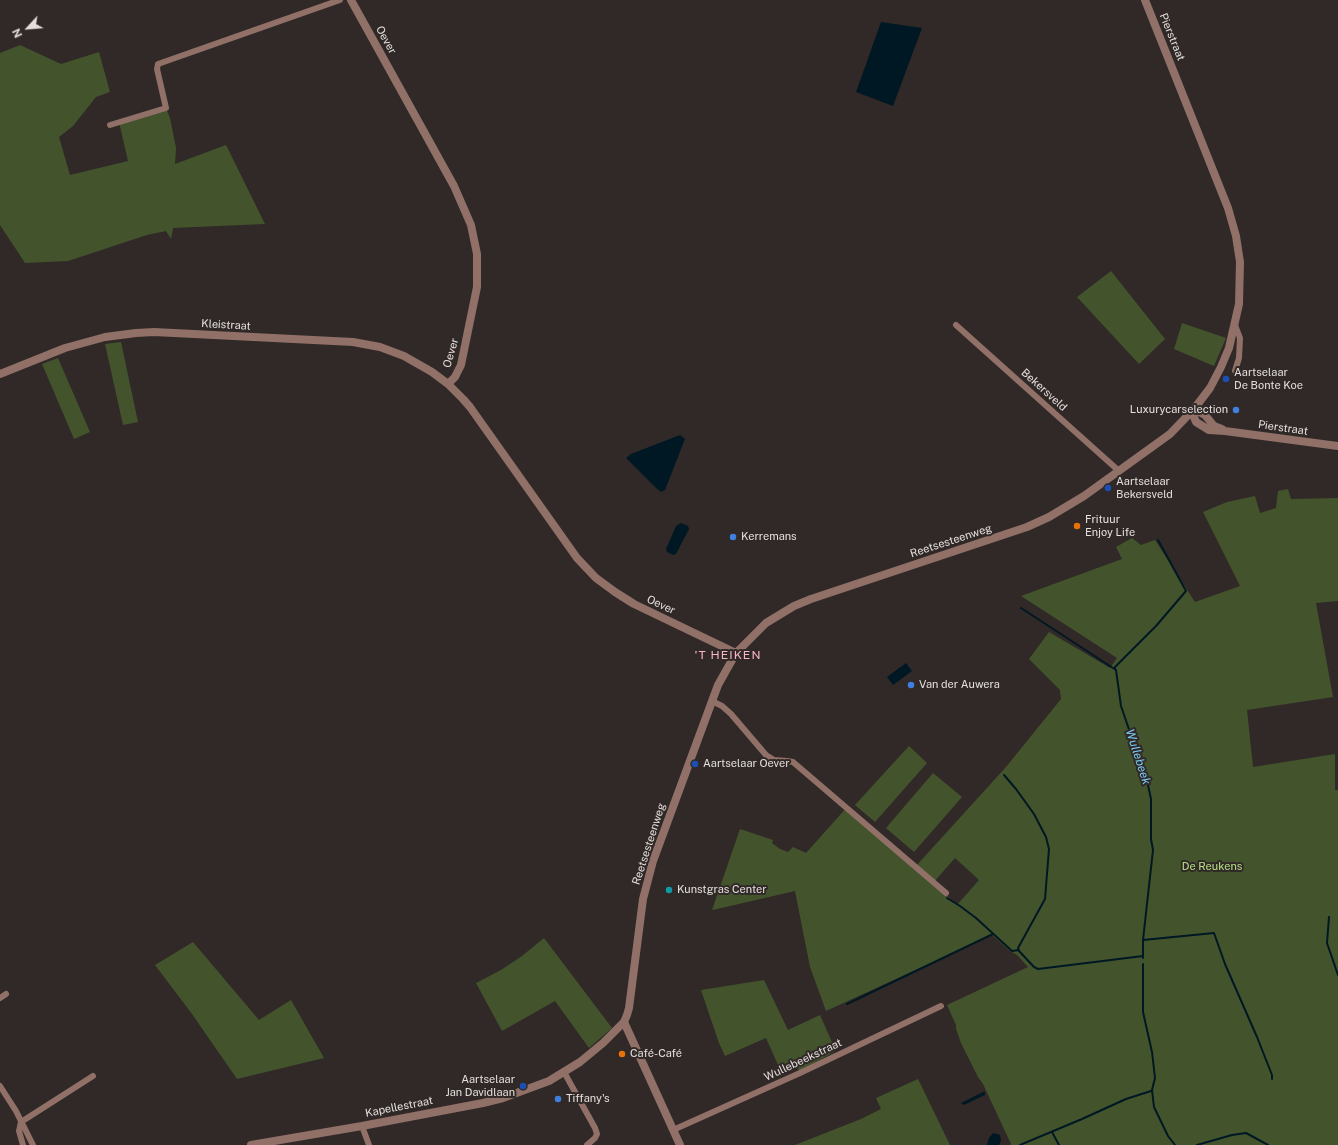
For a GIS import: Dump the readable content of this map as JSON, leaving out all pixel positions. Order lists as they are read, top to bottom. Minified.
{"streets":{"street":["Pierstraat","Oever","Kleistraat","Bekersveld","Reetsesteenweg","Wullebeekstraat","Kapellestraat"]},"crossings":[["Pierstraat","Reetsesteenweg"],["Oever","Kleistraat"],["Oever","Reetsesteenweg"],["Bekersveld","Reetsesteenweg"],["Reetsesteenweg","Kapellestraat"]],"districts":["'T HEIKEN"],"water":["Wullebeek"],"parks":["De Reukens"],"places":["Aartselaar De Bonte Koe","Luxurycarselection","Aartselaar Bekersveld","Frituur Enjoy Life","Kerremans","Van der Auwera","Aartselaar Oever","Kunstgras Center","Café-Café","Aartselaar Jan Davidlaan","Tiffany's"],"north":"bottom left"}
